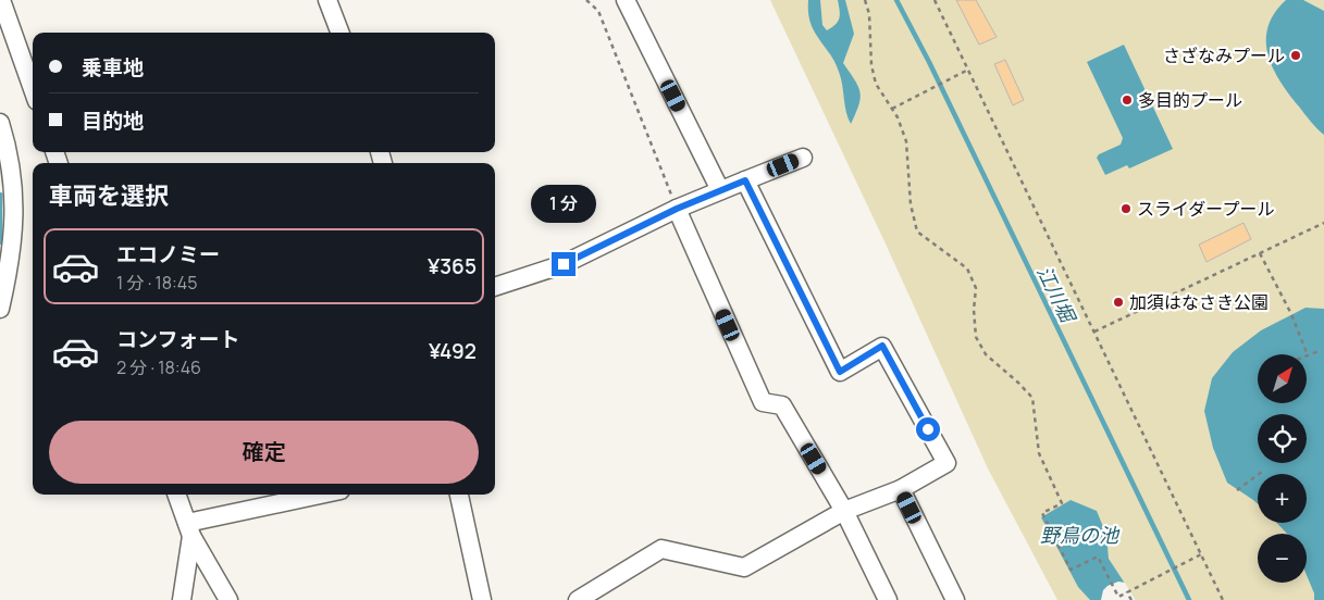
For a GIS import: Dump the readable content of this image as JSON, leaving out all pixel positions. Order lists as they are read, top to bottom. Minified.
{"water":["江川堀","野鳥の池"],"places":["さざなみプール","多目的プール","スライダープール","加須はなさき公園"],"north":"top right","page":{"banner":["乗車地","目的地"],"heading":"車両を選択","bubble":"1 分","list":[{"name":"エコノミー","note":"1 分 · 18:45","value":"¥365"},{"name":"コンフォート","note":"2 分 · 18:46","value":"¥492"}],"map_buttons":["+","−"],"buttons":"確定"}}
